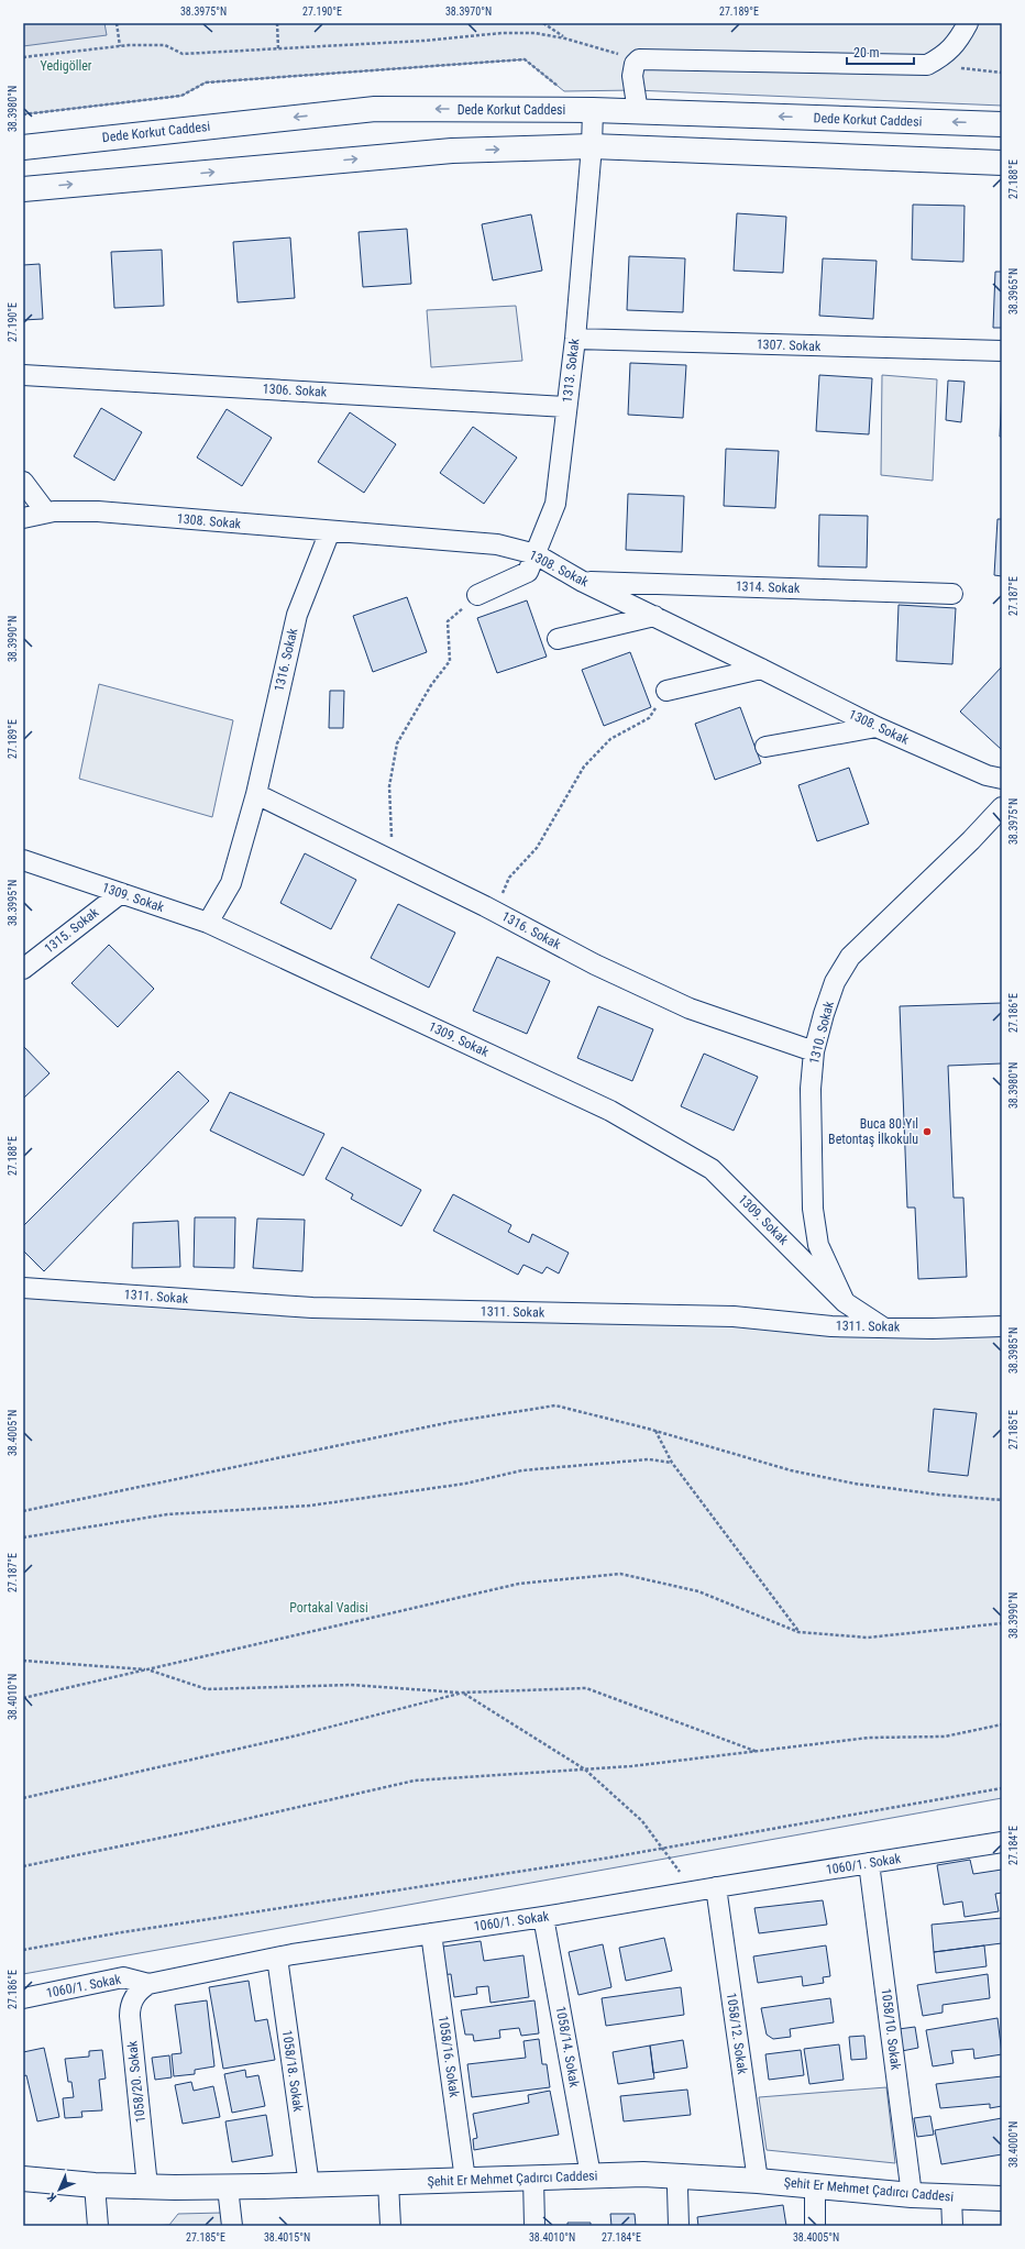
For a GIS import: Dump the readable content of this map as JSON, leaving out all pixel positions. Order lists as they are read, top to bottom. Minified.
{"streets":{"main road":["Dede Korkut Caddesi","Şehit Er Mehmet Çadırcı Caddesi"],"street":["1307. Sokak","1313. Sokak","1306. Sokak","1308. Sokak","1314. Sokak","1316. Sokak","1309. Sokak","1315. Sokak","1310. Sokak","1311. Sokak","1060/1. Sokak","1058/10. Sokak","1058/12. Sokak","1058/14. Sokak","1058/16. Sokak","1058/18. Sokak","1058/20. Sokak"]},"crossings":[["Dede Korkut Caddesi","1313. Sokak"],["1307. Sokak","1313. Sokak"],["1313. Sokak","1306. Sokak"],["1313. Sokak","1308. Sokak"],["1308. Sokak","1314. Sokak"],["1308. Sokak","1316. Sokak"],["1316. Sokak","1309. Sokak"],["1316. Sokak","1310. Sokak"],["1309. Sokak","1315. Sokak"],["1309. Sokak","1310. Sokak"],["1060/1. Sokak","1058/10. Sokak"],["1060/1. Sokak","1058/12. Sokak"],["1060/1. Sokak","1058/14. Sokak"],["1060/1. Sokak","1058/16. Sokak"],["1060/1. Sokak","1058/18. Sokak"],["1060/1. Sokak","1058/20. Sokak"],["1058/10. Sokak","Şehit Er Mehmet Çadırcı Caddesi"],["1058/12. Sokak","Şehit Er Mehmet Çadırcı Caddesi"],["1058/14. Sokak","Şehit Er Mehmet Çadırcı Caddesi"],["1058/16. Sokak","Şehit Er Mehmet Çadırcı Caddesi"],["1058/18. Sokak","Şehit Er Mehmet Çadırcı Caddesi"],["1058/20. Sokak","Şehit Er Mehmet Çadırcı Caddesi"]],"parks":["Yedigöller","Portakal Vadisi"],"places":["Buca 80.Yıl Betontaş İlkokulu"],"scale_bar":"20 m","north":"bottom left","coordinates":["38.3975°N","27.190°E","38.3970°N","27.189°E","38.3980°N","27.188°E","38.3965°N","27.187°E","38.3990°N","38.3995°N","27.186°E","38.3985°N","27.185°E","38.4005°N","38.4010°N","27.184°E","38.4000°N","38.4015°N"]}
